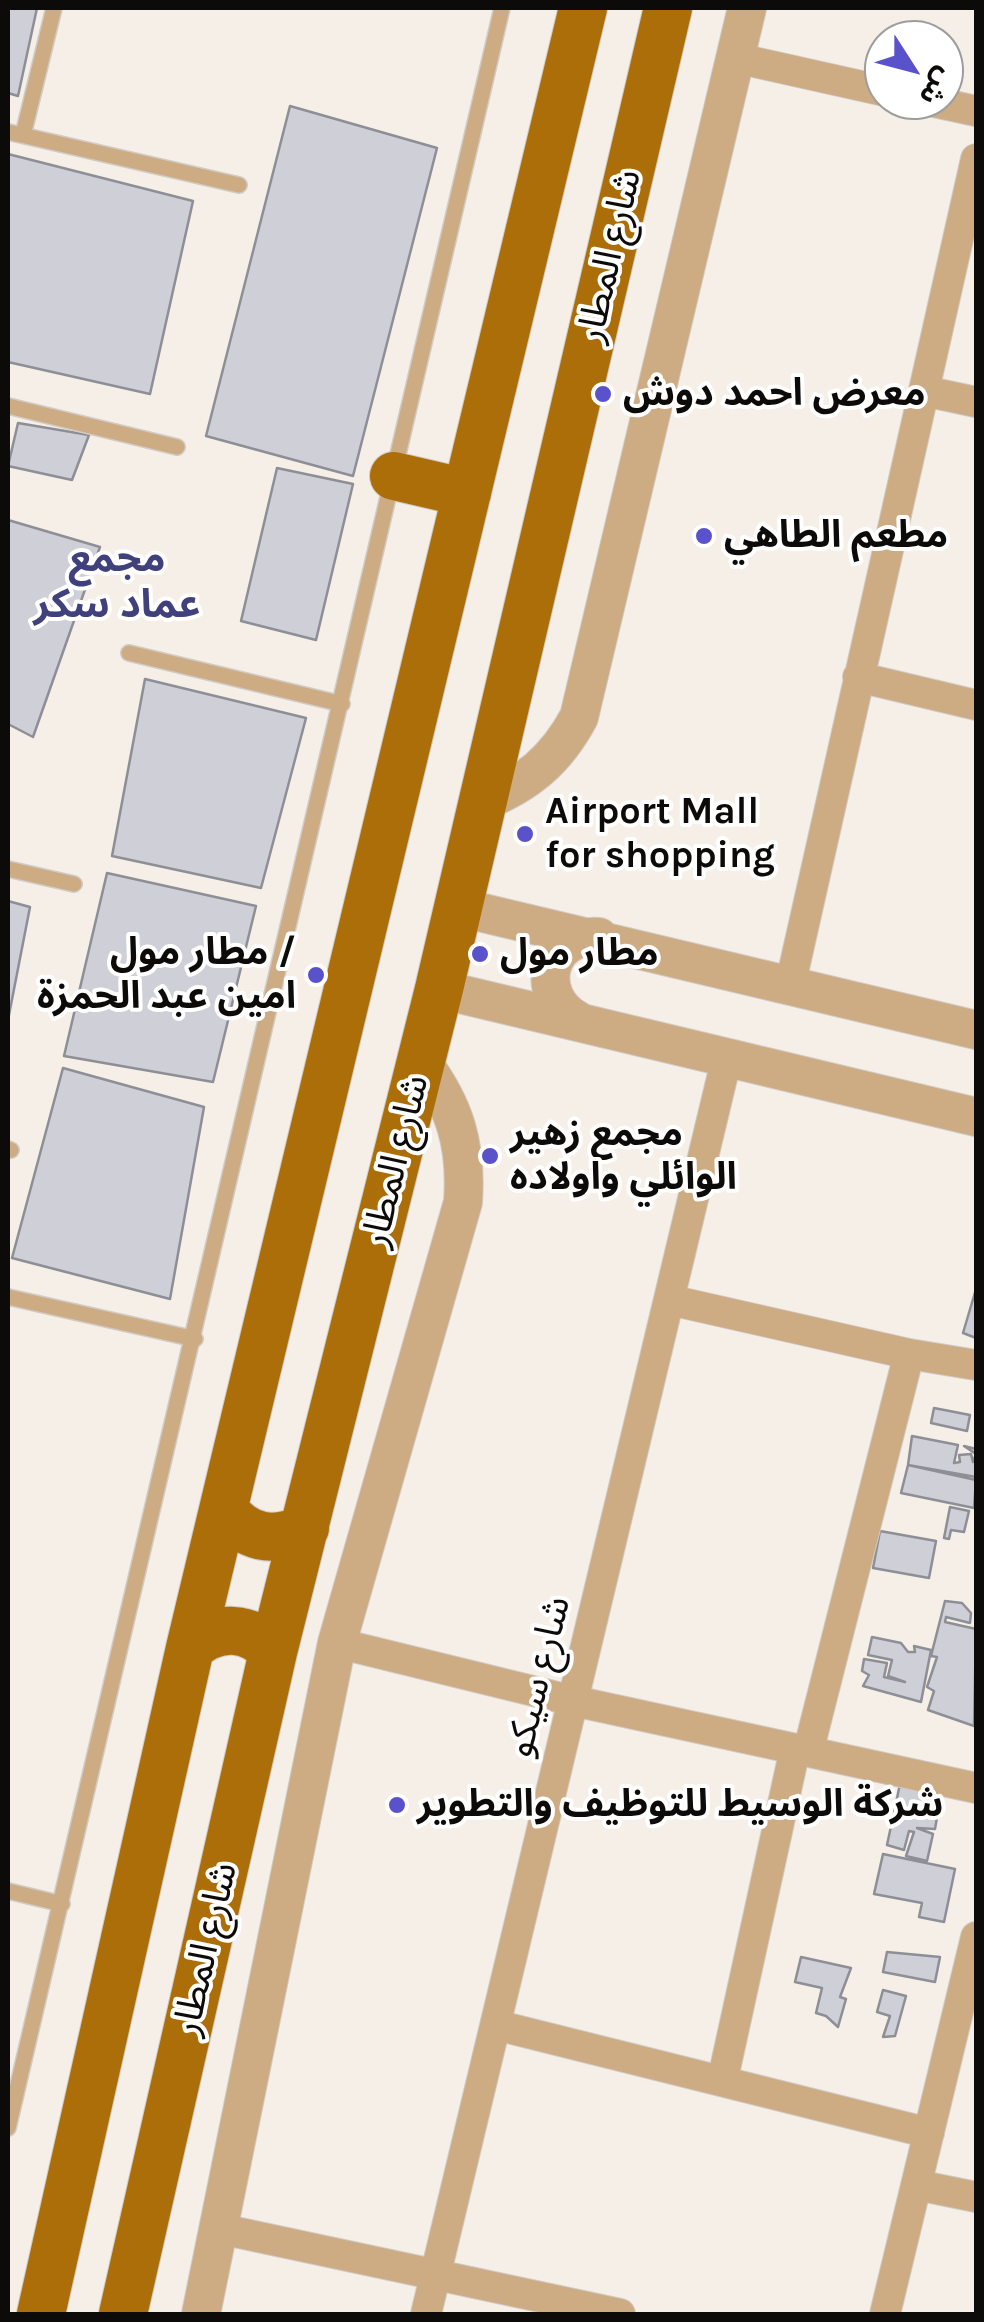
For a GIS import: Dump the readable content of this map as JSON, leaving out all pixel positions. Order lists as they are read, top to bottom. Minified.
{"streets":{"main road":["شارع المطار"],"street":["شارع سيكو"]},"districts":["مجمع عماد سكر"],"places":["معرض احمد دوش","مطعم الطاهي","Airport Mall for shopping","مطار مول","مطار مول / امين عبد الحمزة","مجمع زهير الوائلي واولاده","شركة الوسيط للتوظيف والتطوير"],"north":"bottom right"}
